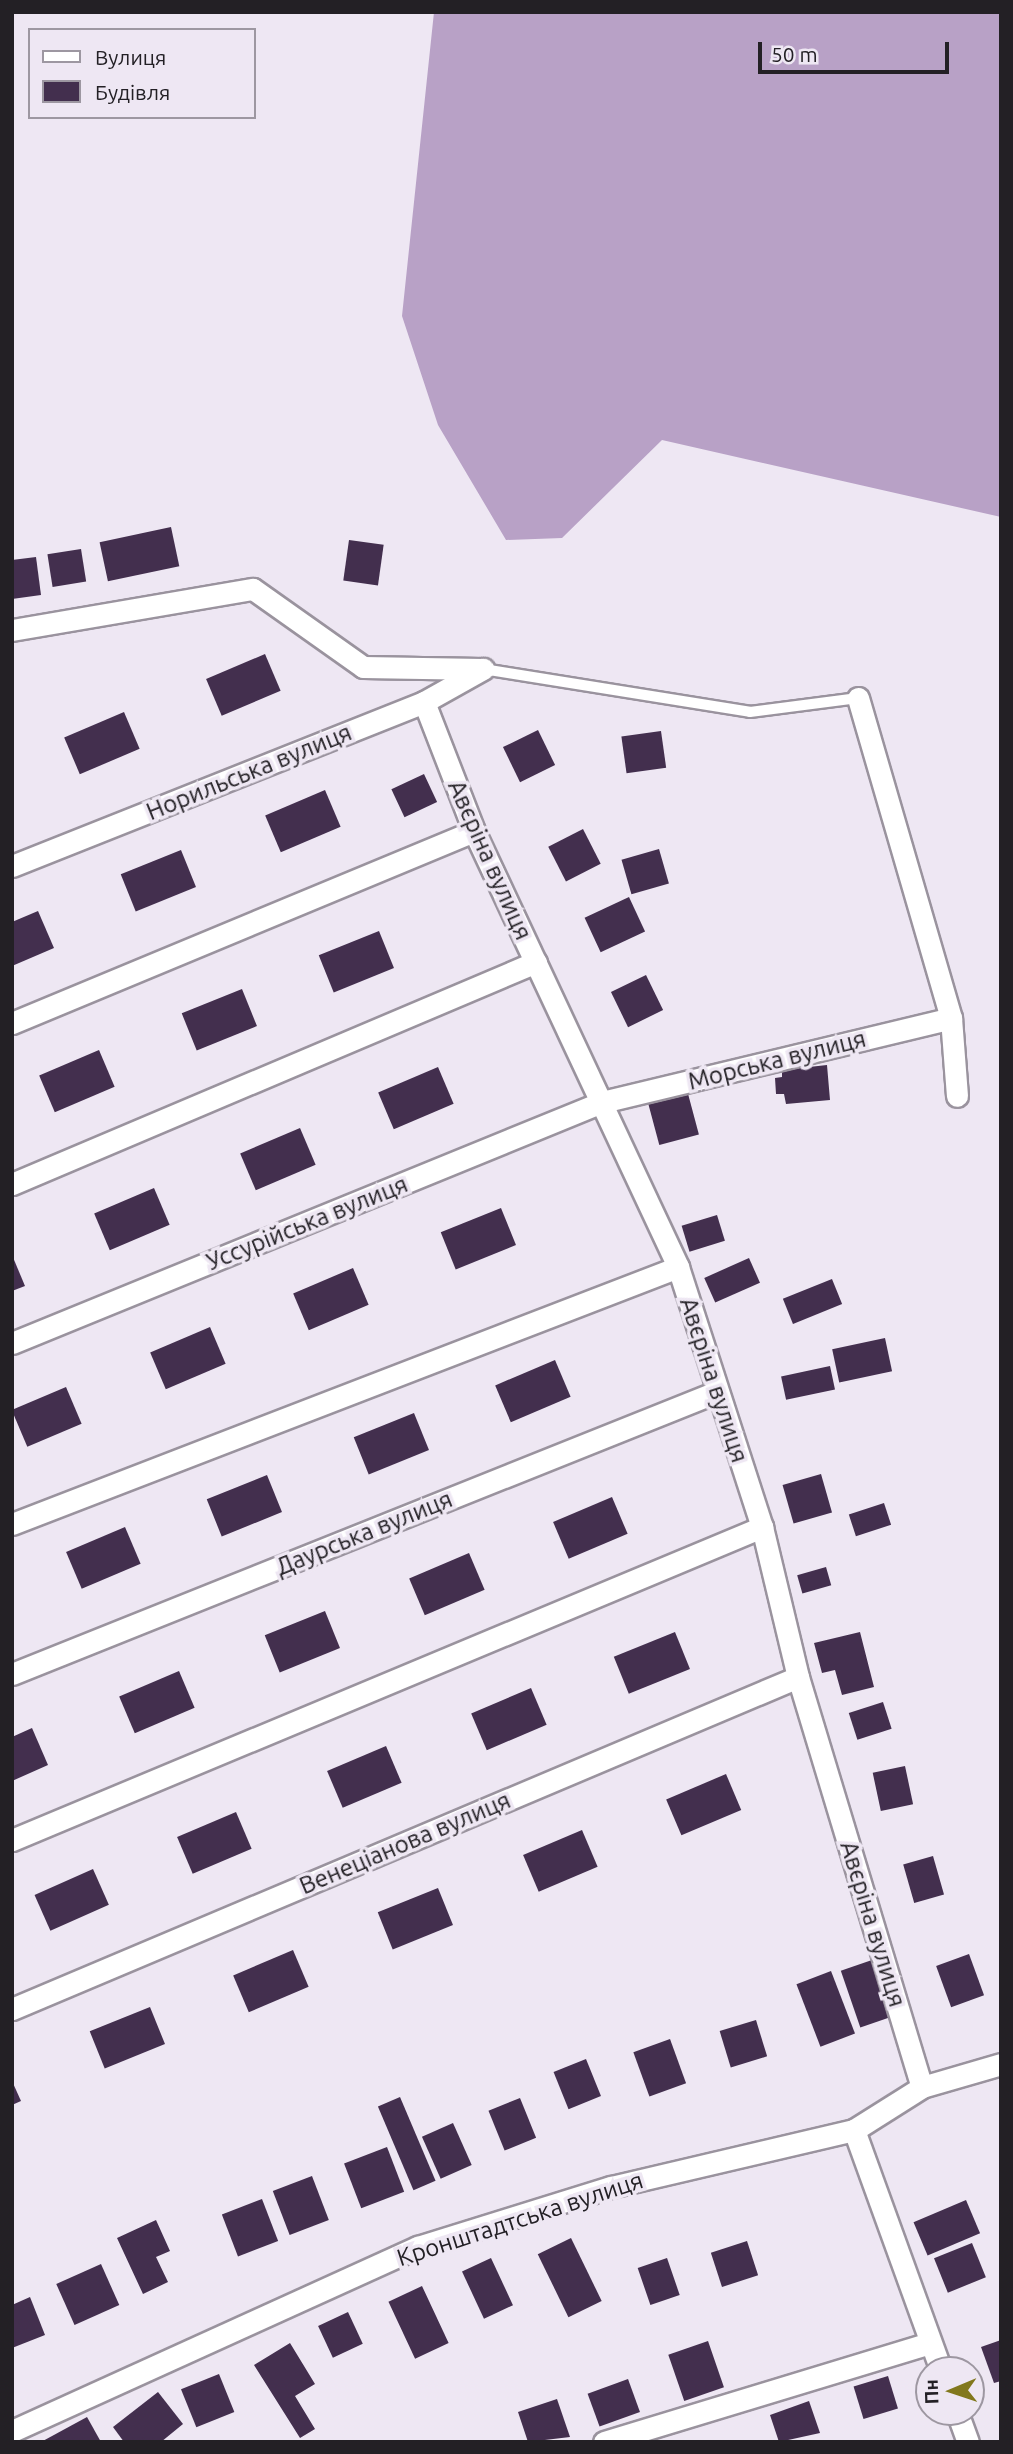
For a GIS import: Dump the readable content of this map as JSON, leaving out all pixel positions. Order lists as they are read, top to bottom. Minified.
{"streets":{"street":["Норильська вулиця","Авєріна вулиця","Морська вулиця","Уссурійська вулиця","Даурська вулиця","Венеціанова вулиця","Кронштадтська вулиця"]},"crossings":[["Норильська вулиця","Авєріна вулиця"],["Авєріна вулиця","Морська вулиця"],["Авєріна вулиця","Уссурійська вулиця"],["Авєріна вулиця","Даурська вулиця"],["Авєріна вулиця","Венеціанова вулиця"],["Авєріна вулиця","Кронштадтська вулиця"],["Морська вулиця","Уссурійська вулиця"]],"legend":["Вулиця","Будівля"],"scale_bar":"50 m","north":"left"}
